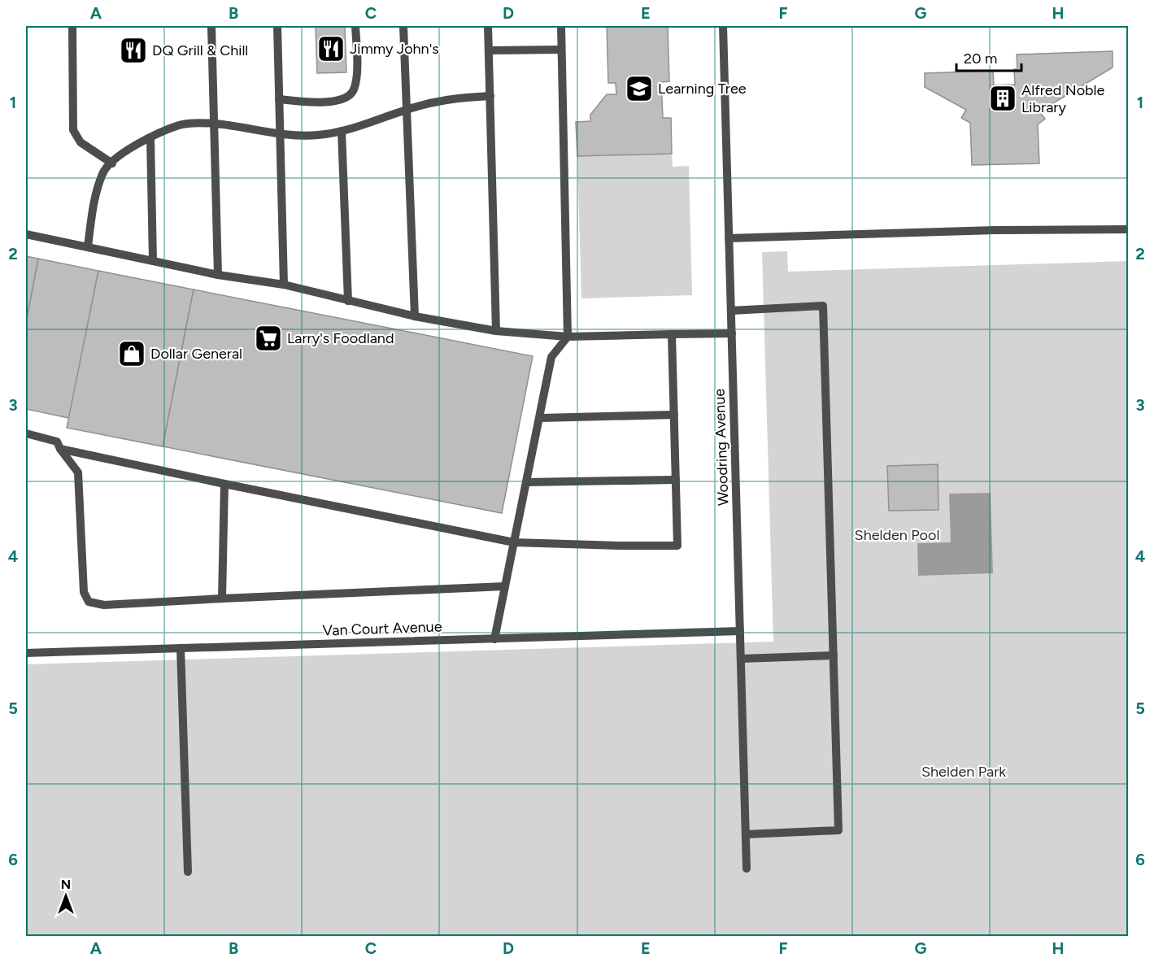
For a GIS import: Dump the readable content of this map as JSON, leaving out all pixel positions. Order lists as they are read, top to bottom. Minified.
{"streets":{"street":["Woodring Avenue","Van Court Avenue"]},"crossings":[["Woodring Avenue","Van Court Avenue"]],"parks":["Shelden Pool","Shelden Park"],"places":{"restaurant":["Jimmy John's","DQ Grill & Chill"],"school or university":["Learning Tree"],"building":["Alfred Noble Library"],"supermarket":["Larry's Foodland"],"shop":["Dollar General"]},"scale_bar":"20 m","north":"top","grid":{"columns":["A","B","C","D","E","F","G","H"],"rows":["1","2","3","4","5","6"]}}
